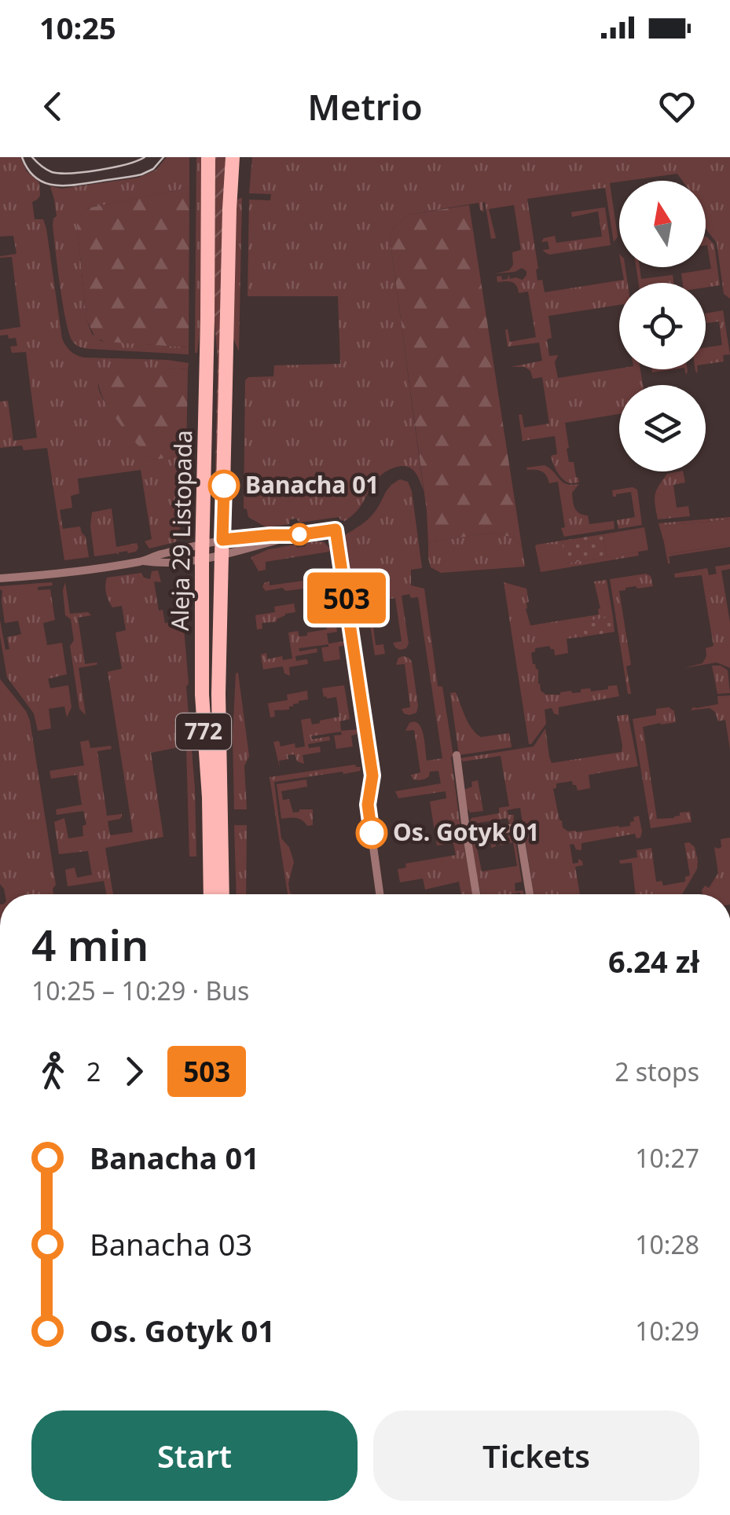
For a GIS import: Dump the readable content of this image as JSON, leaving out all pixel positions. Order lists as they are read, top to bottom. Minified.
{"streets":{"main road":["Aleja 29 Listopada","772"]},"places":["Banacha 01","Os. Gotyk 01"],"lines":["bus line 503"],"north":"top","page":{"status":"10:25","header":"Metrio","on_map":"503","heading":["4 min","10:25 – 10:29 · Bus","6.24 zł"],"legs":["2","503","2 stops"],"list":[{"name":"Banacha 01","value":"10:27"},{"name":"Banacha 03","value":"10:28"},{"name":"Os. Gotyk 01","value":"10:29"}],"buttons":["Start","Tickets"]}}
